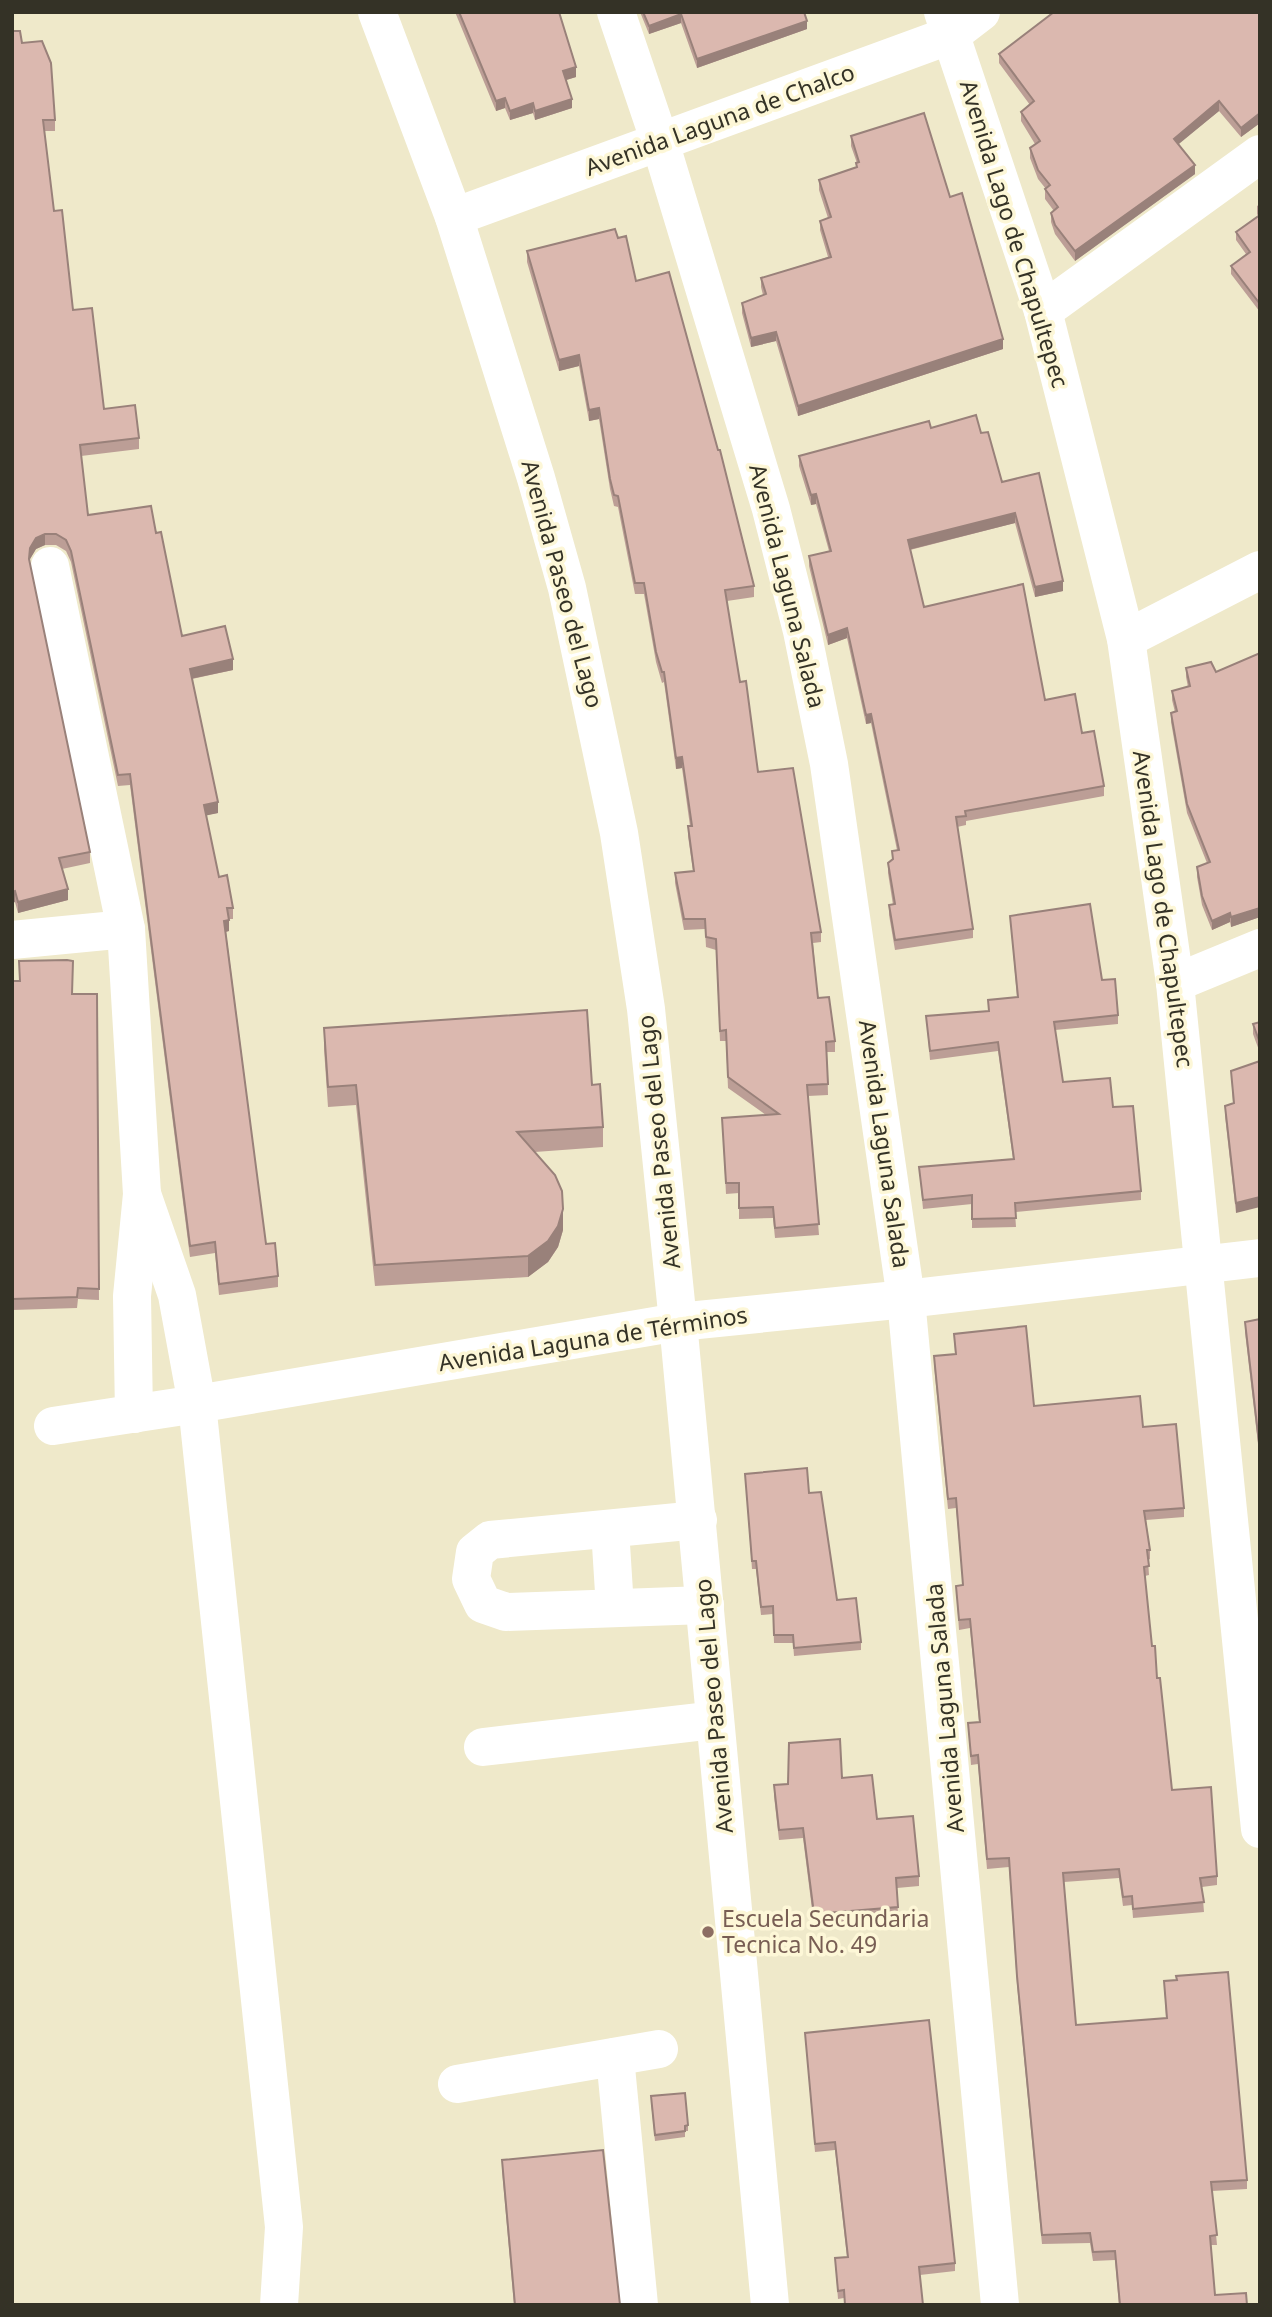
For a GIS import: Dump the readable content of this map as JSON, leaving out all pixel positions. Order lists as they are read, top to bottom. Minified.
{"streets":{"street":["Avenida Laguna de Chalco","Avenida Lago de Chapultepec","Avenida Paseo del Lago","Avenida Laguna Salada","Avenida Laguna de Términos"]},"crossings":[["Avenida Laguna de Chalco","Avenida Lago de Chapultepec"],["Avenida Laguna de Chalco","Avenida Paseo del Lago"],["Avenida Laguna de Chalco","Avenida Laguna Salada"],["Avenida Lago de Chapultepec","Avenida Laguna de Términos"],["Avenida Paseo del Lago","Avenida Laguna de Términos"],["Avenida Laguna Salada","Avenida Laguna de Términos"]],"places":["Escuela Secundaria Tecnica No. 49"]}
